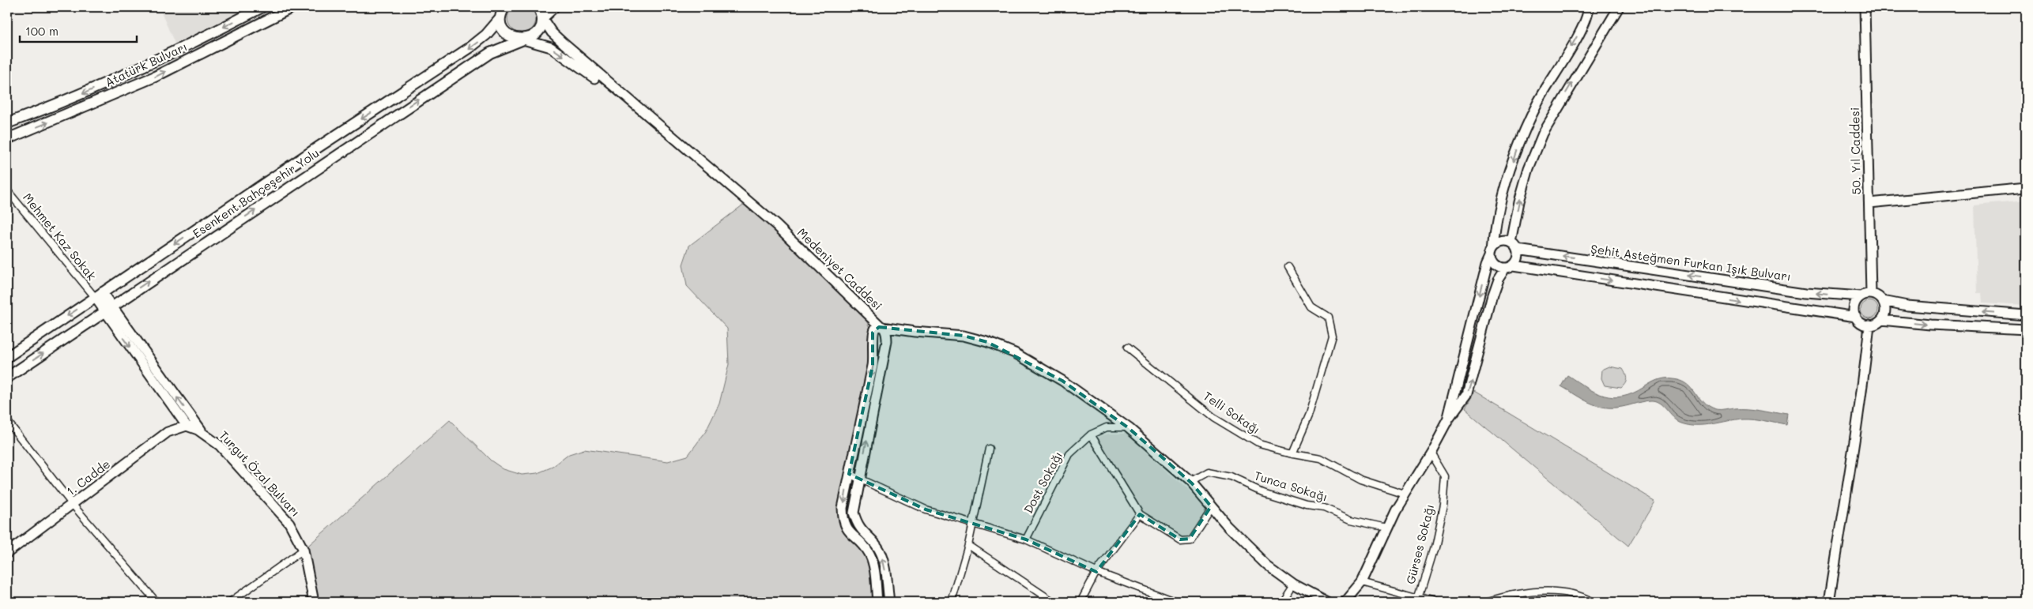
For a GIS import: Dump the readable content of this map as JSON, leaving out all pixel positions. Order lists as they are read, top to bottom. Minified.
{"streets":{"main road":["Atatürk Bulvarı","Esenkent Bahçeşehir Yolu"],"street":["50. Yıl Caddesi","Mehmet Kaz Sokak","Şehit Asteğmen Furkan Işık Bulvarı","Medeniyet Caddesi","Telli Sokağı","Turgut Özal Bulvarı","1. Cadde","Dost Sokağı","Tunca Sokağı","Gürses Sokağı"]},"crossings":[["50. Yıl Caddesi","Şehit Asteğmen Furkan Işık Bulvarı"],["Esenkent Bahçeşehir Yolu","Mehmet Kaz Sokak"],["Esenkent Bahçeşehir Yolu","Turgut Özal Bulvarı"],["Medeniyet Caddesi","Dost Sokağı"],["Medeniyet Caddesi","Tunca Sokağı"],["Turgut Özal Bulvarı","1. Cadde"]],"scale_bar":"100 m"}
